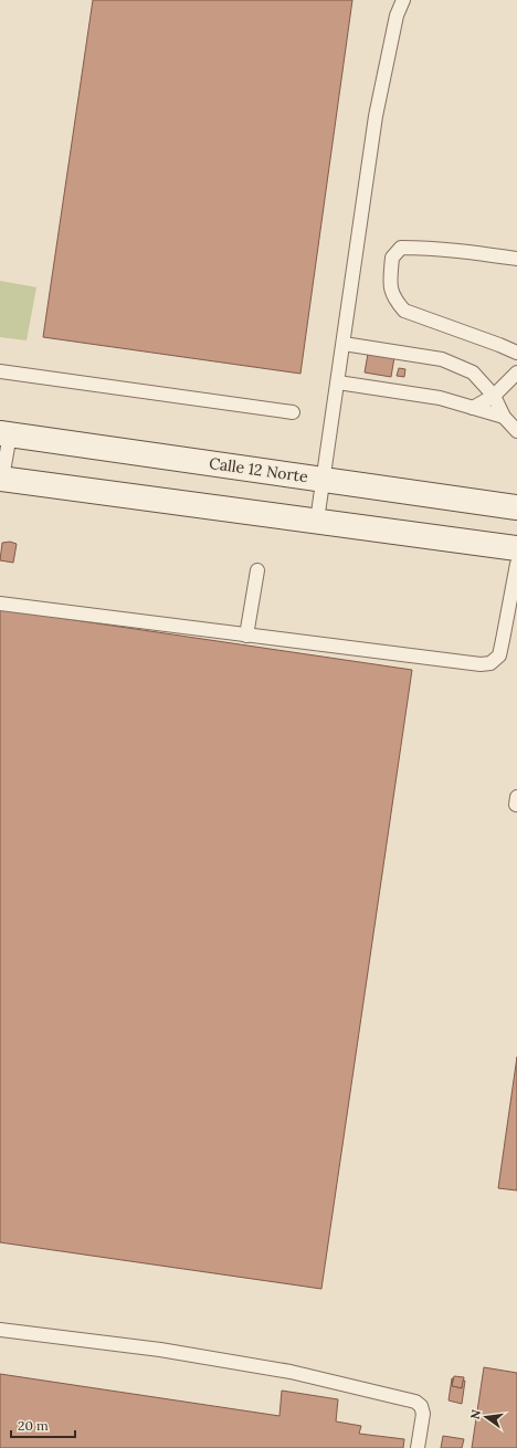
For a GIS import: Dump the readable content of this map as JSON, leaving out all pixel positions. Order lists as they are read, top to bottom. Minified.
{"streets":{"main road":["Calle 12 Norte"]},"scale_bar":"20 m","north":"left"}
